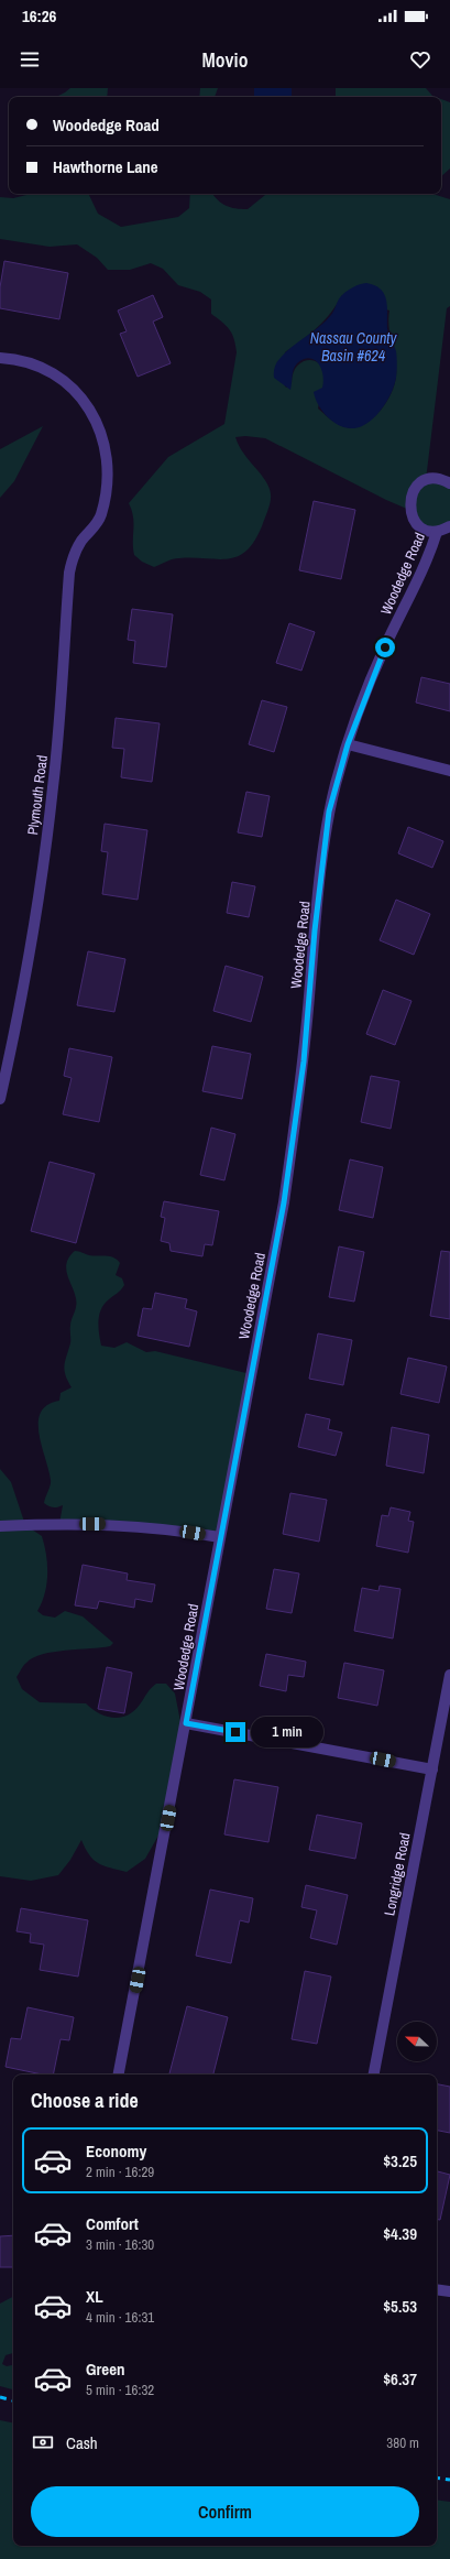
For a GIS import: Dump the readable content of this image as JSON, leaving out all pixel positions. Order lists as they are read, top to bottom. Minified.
{"streets":{"street":["Woodedge Road","Plymouth Road","Longridge Road"]},"water":["Nassau County Basin #624"],"north":"left","page":{"status":"16:26","header":"Movio","banner":["Woodedge Road","Hawthorne Lane"],"bubble":"1 min","heading":"Choose a ride","list":[{"name":"Economy","note":"2 min · 16:29","value":"$3.25"},{"name":"Comfort","note":"3 min · 16:30","value":"$4.39"},{"name":"XL","note":"4 min · 16:31","value":"$5.53"},{"name":"Green","note":"5 min · 16:32","value":"$6.37"}],"pay":["Cash","380 m"],"buttons":"Confirm"}}
